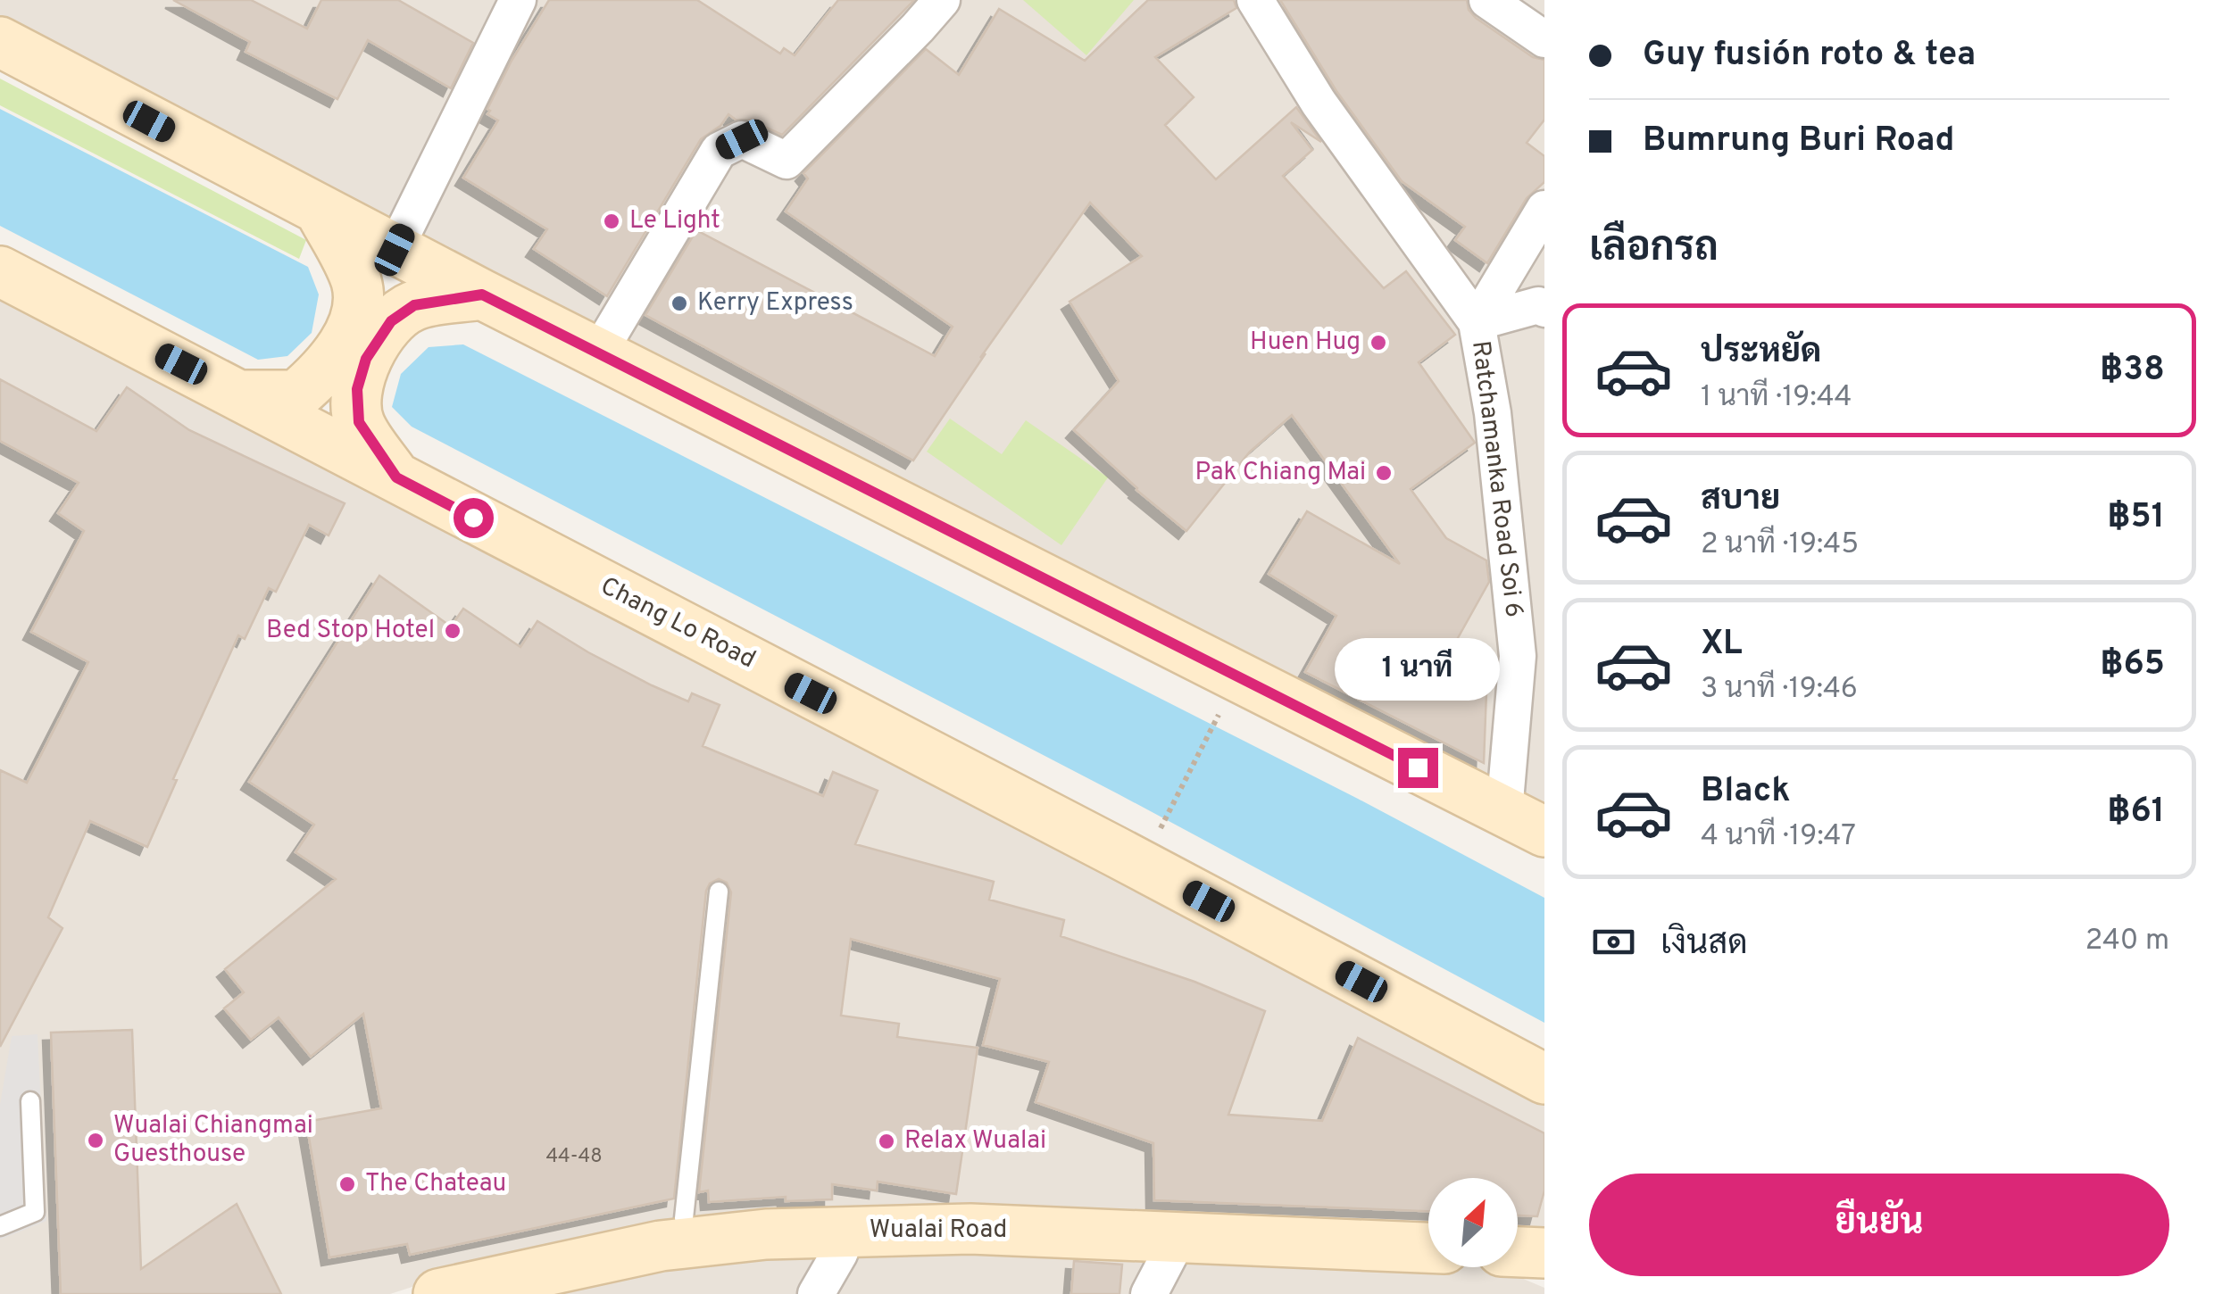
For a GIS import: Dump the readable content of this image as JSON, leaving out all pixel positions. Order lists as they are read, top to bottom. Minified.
{"streets":{"main road":["Chang Lo Road","Wualai Road"],"street":["Ratchamanka Road Soi 6"]},"places":["Le Light","Kerry Express","Huen Hug","Pak Chiang Mai","Bed Stop Hotel","Wualai Chiangmai Guesthouse","Relax Wualai","The Chateau"],"house_numbers":["44-48"],"north":"top right","page":{"banner":["Guy fusión roto & tea","Bumrung Buri Road"],"heading":"เลือกรถ","list":[{"name":"ประหยัด","note":"1 นาที · 19:44","value":"฿38"},{"name":"สบาย","note":"2 นาที · 19:45","value":"฿51"},{"name":"XL","note":"3 นาที · 19:46","value":"฿65"},{"name":"Black","note":"4 นาที · 19:47","value":"฿61"}],"bubble":"1 นาที","pay":["เงินสด","240 m"],"buttons":"ยืนยัน"}}
